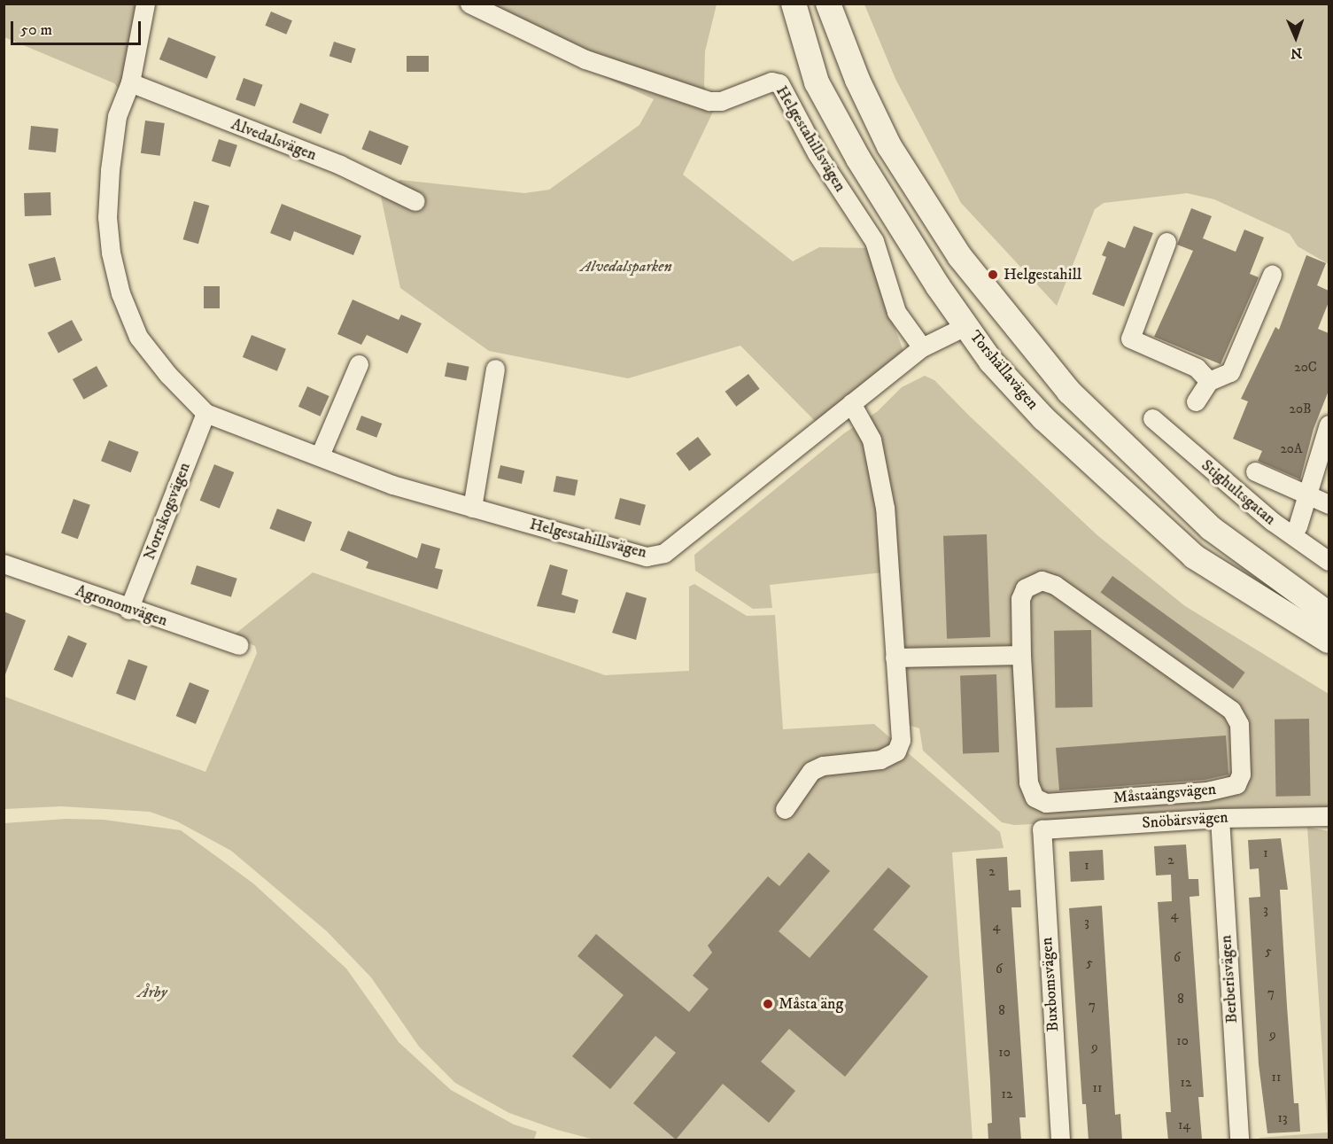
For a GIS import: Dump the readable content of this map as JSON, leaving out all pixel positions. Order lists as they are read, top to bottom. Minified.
{"streets":{"main road":["Torshällavägen"],"street":["Helgestahillsvägen","Alvedalsvägen","Stighultsgatan","Norrskogsvägen","Agronomvägen","Måstaängsvägen","Snöbärsvägen","Berberisvägen","Buxbomsvägen"]},"crossings":[["Helgestahillsvägen","Alvedalsvägen"],["Helgestahillsvägen","Torshällavägen"],["Helgestahillsvägen","Norrskogsvägen"],["Norrskogsvägen","Agronomvägen"],["Snöbärsvägen","Berberisvägen"],["Snöbärsvägen","Buxbomsvägen"]],"parks":["Alvedalsparken","Årby"],"places":["Helgestahill","Måsta äng"],"house_numbers":["20C","20B","20A","1","2","1","2","3","4","3","4","5","6","5","6","7","8","7","8","9","10","9","10","11","12","11","12","13","14"],"scale_bar":"50 m","north":"bottom"}
